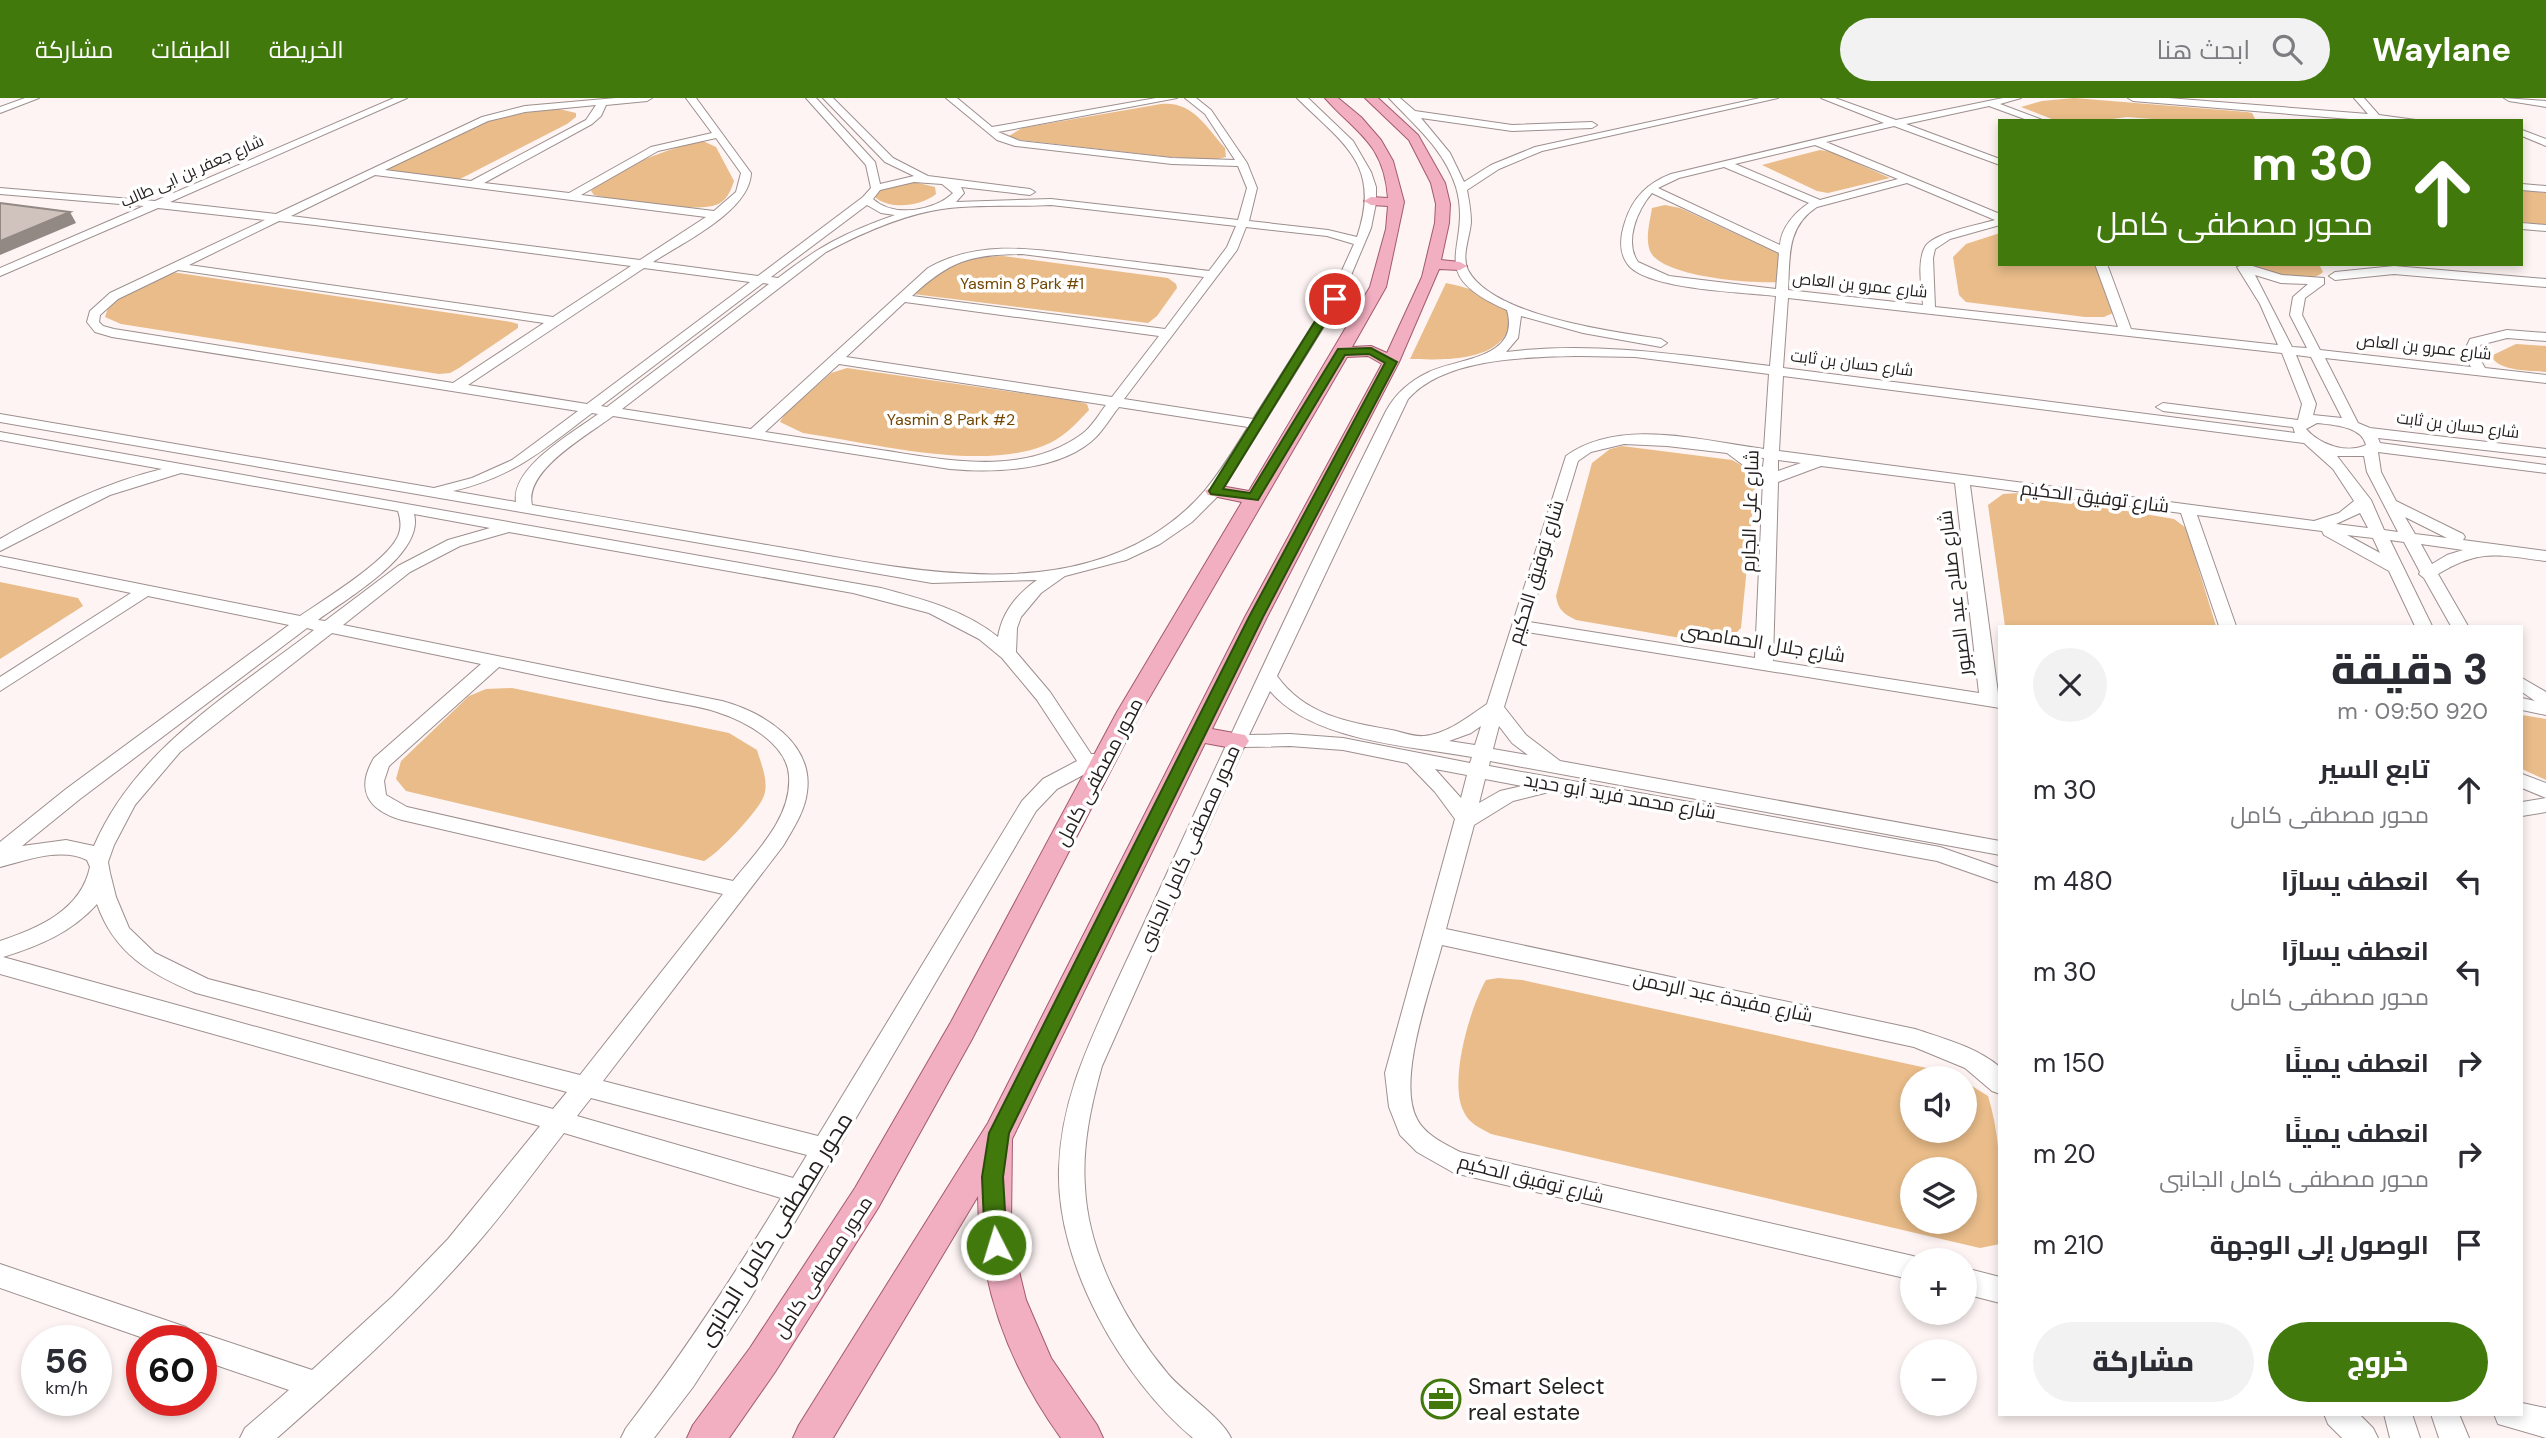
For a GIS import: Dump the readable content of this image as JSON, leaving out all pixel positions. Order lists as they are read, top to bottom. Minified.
{"streets":{"main road":["محور مصطفى كامل"],"street":["شارع جعفر بن ابى طالب","شارع عمرو بن العاص","شارع حسان بن ثابت","شارع توفيق الحكيم","شارع على الجارم","شارع صلاح عبد الصبور","شارع جلال الحمامصى","شارع محمد فريد أبو حديد","محور مصطفى كامل الجانبى","شارع مفيدة عبد الرحمن"]},"crossings":[["شارع عمرو بن العاص","شارع على الجارم"],["شارع حسان بن ثابت","شارع على الجارم"],["شارع حسان بن ثابت","محور مصطفى كامل الجانبى"],["شارع توفيق الحكيم","شارع على الجارم"],["شارع توفيق الحكيم","شارع صلاح عبد الصبور"],["شارع توفيق الحكيم","شارع جلال الحمامصى"],["شارع توفيق الحكيم","شارع محمد فريد أبو حديد"],["شارع توفيق الحكيم","شارع مفيدة عبد الرحمن"],["شارع على الجارم","شارع جلال الحمامصى"],["شارع صلاح عبد الصبور","شارع جلال الحمامصى"],["محور مصطفى كامل","محور مصطفى كامل الجانبى"],["شارع محمد فريد أبو حديد","محور مصطفى كامل الجانبى"]],"parks":["Yasmin 8 Park #1","Yasmin 8 Park #2"],"places":{"office":["Smart Select real estate"]},"page":{"header":"Waylane","search":"ابحث هنا","nav":["الخريطة","الطبقات","مشاركة"],"turn":["30 m","محور مصطفى كامل"],"heading":["3 دقيقة","920 m · 09:50"],"list":[{"name":"تابع السير","note":"محور مصطفى كامل","value":"30 m"},{"name":"انعطف يسارًا","value":"480 m"},{"name":"انعطف يسارًا","note":"محور مصطفى كامل","value":"30 m"},{"name":"انعطف يمينًا","value":"150 m"},{"name":"انعطف يمينًا","note":"محور مصطفى كامل الجانبى","value":"20 m"},{"name":"الوصول إلى الوجهة","value":"210 m"}],"map_buttons":["+","−"],"buttons":["خروج","مشاركة"],"speed":"56 km/h","limit":"60"}}
